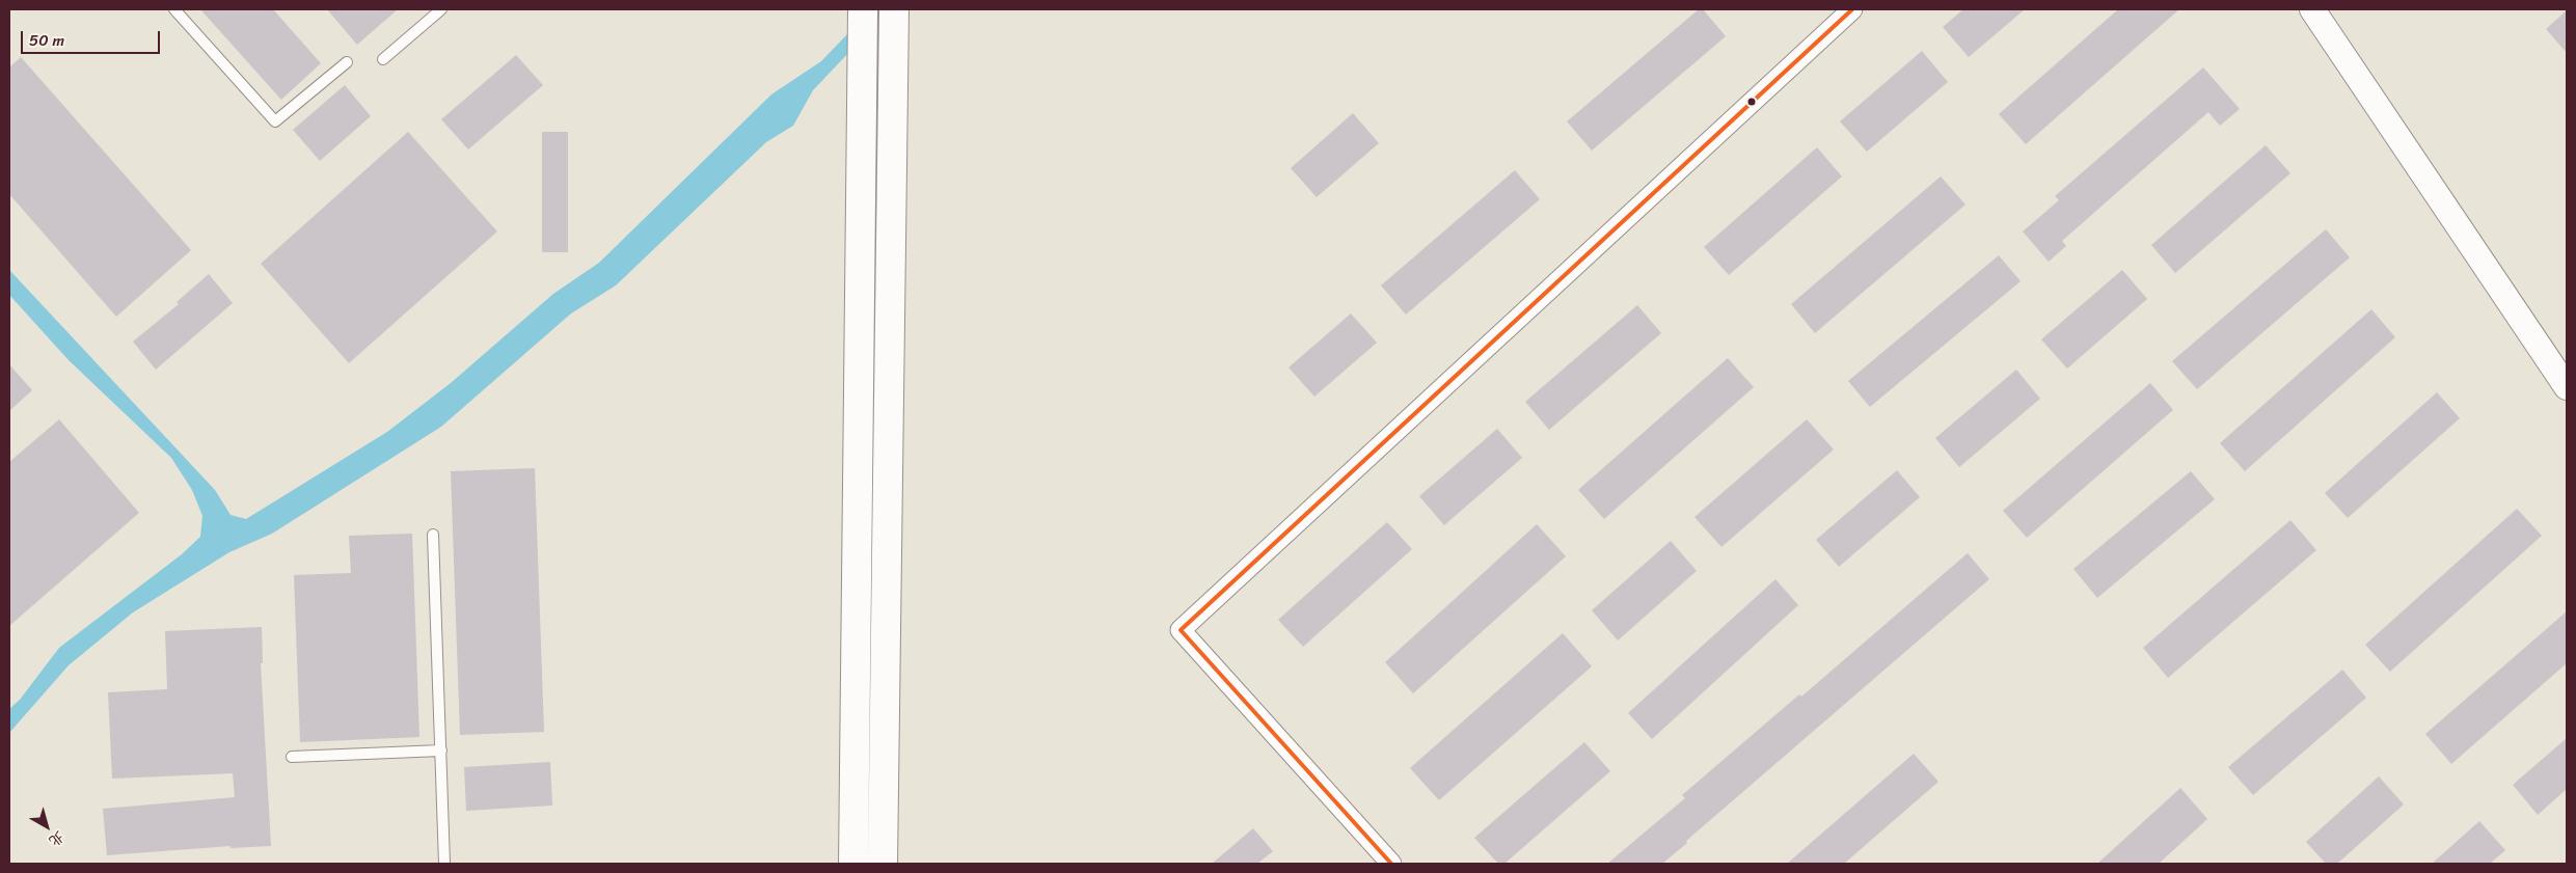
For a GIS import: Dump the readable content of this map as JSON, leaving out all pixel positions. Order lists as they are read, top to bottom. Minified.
{"scale_bar":"50 m","north":"bottom right"}
